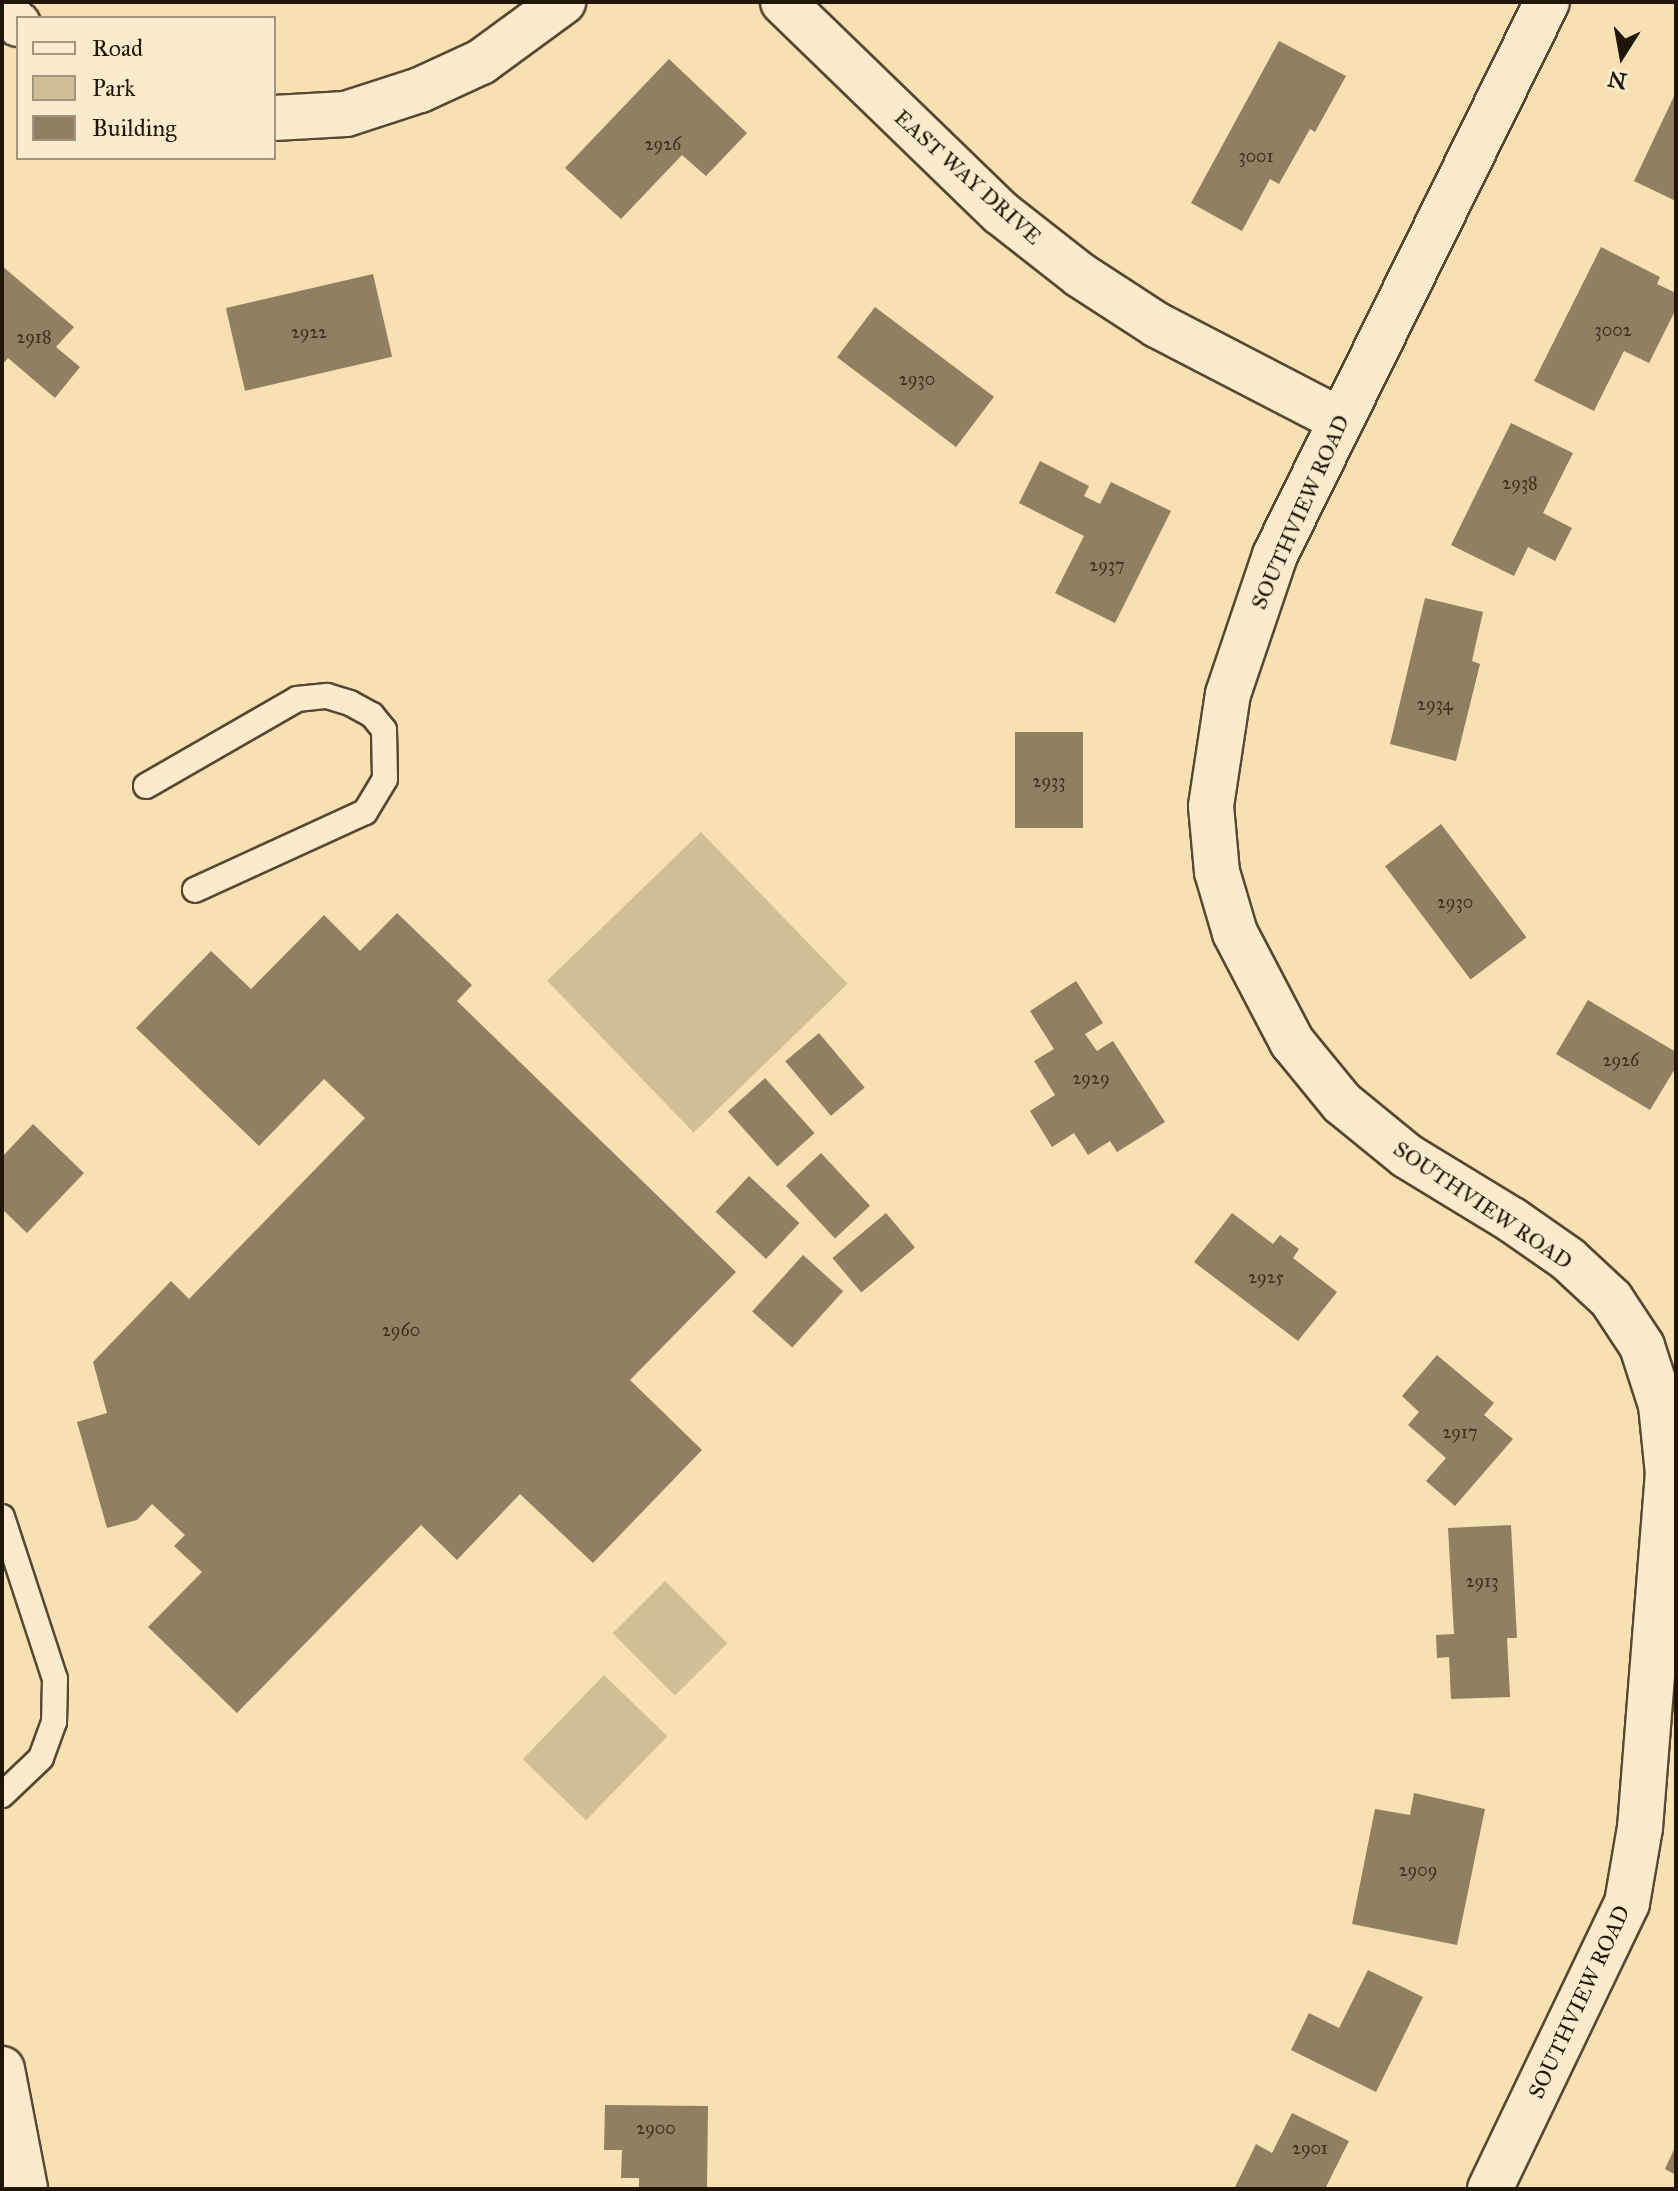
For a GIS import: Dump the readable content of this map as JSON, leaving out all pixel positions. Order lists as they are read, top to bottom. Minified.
{"streets":{"street":["EAST WAY DRIVE","SOUTHVIEW ROAD"]},"crossings":[["EAST WAY DRIVE","SOUTHVIEW ROAD"]],"house_numbers":["2926","3001","3002","2922","2918","2930","2938","2937","2934","2933","2930","2926","2929","2925","2960","2917","2913","2909","2900","2901"],"legend":["Road","Park","Building"],"north":"bottom"}
